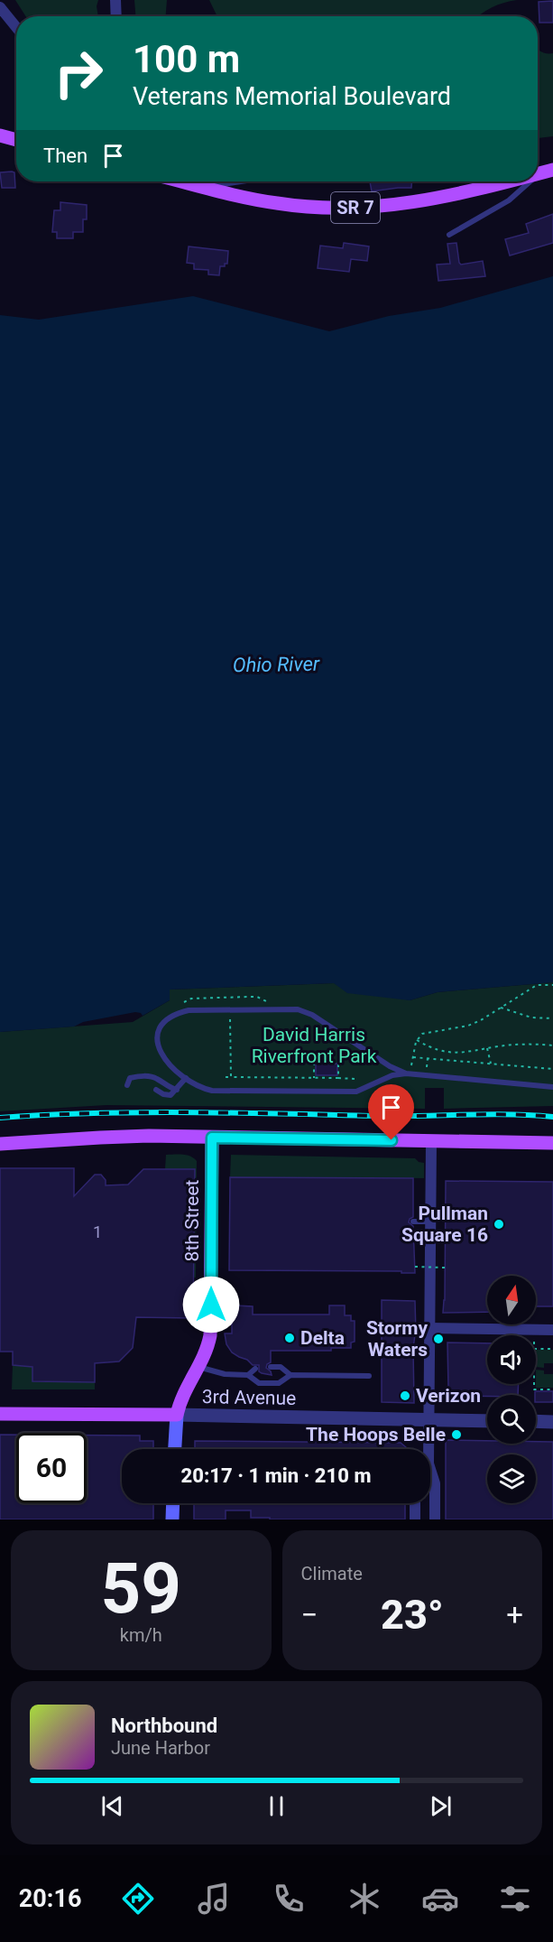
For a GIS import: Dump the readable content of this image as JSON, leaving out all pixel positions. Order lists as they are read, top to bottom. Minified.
{"streets":{"main road":["SR 7","8th Street","3rd Avenue"]},"crossings":[["8th Street","3rd Avenue"]],"water":["Ohio River"],"parks":["David Harris Riverfront Park"],"places":["Pullman Square 16","Delta","Stormy Waters","Verizon","The Hoops Belle"],"house_numbers":["1"],"north":"top","page":{"turn":["100 m","Veterans Memorial Boulevard"],"then":"Then","limit":"60","trip":"20:17 · 1 min · 210 m","tile":[["59","km/h"],"Climate"],"heat":["−","23°","+"],"song":["Northbound","June Harbor"],"tabs":"20:16"}}
